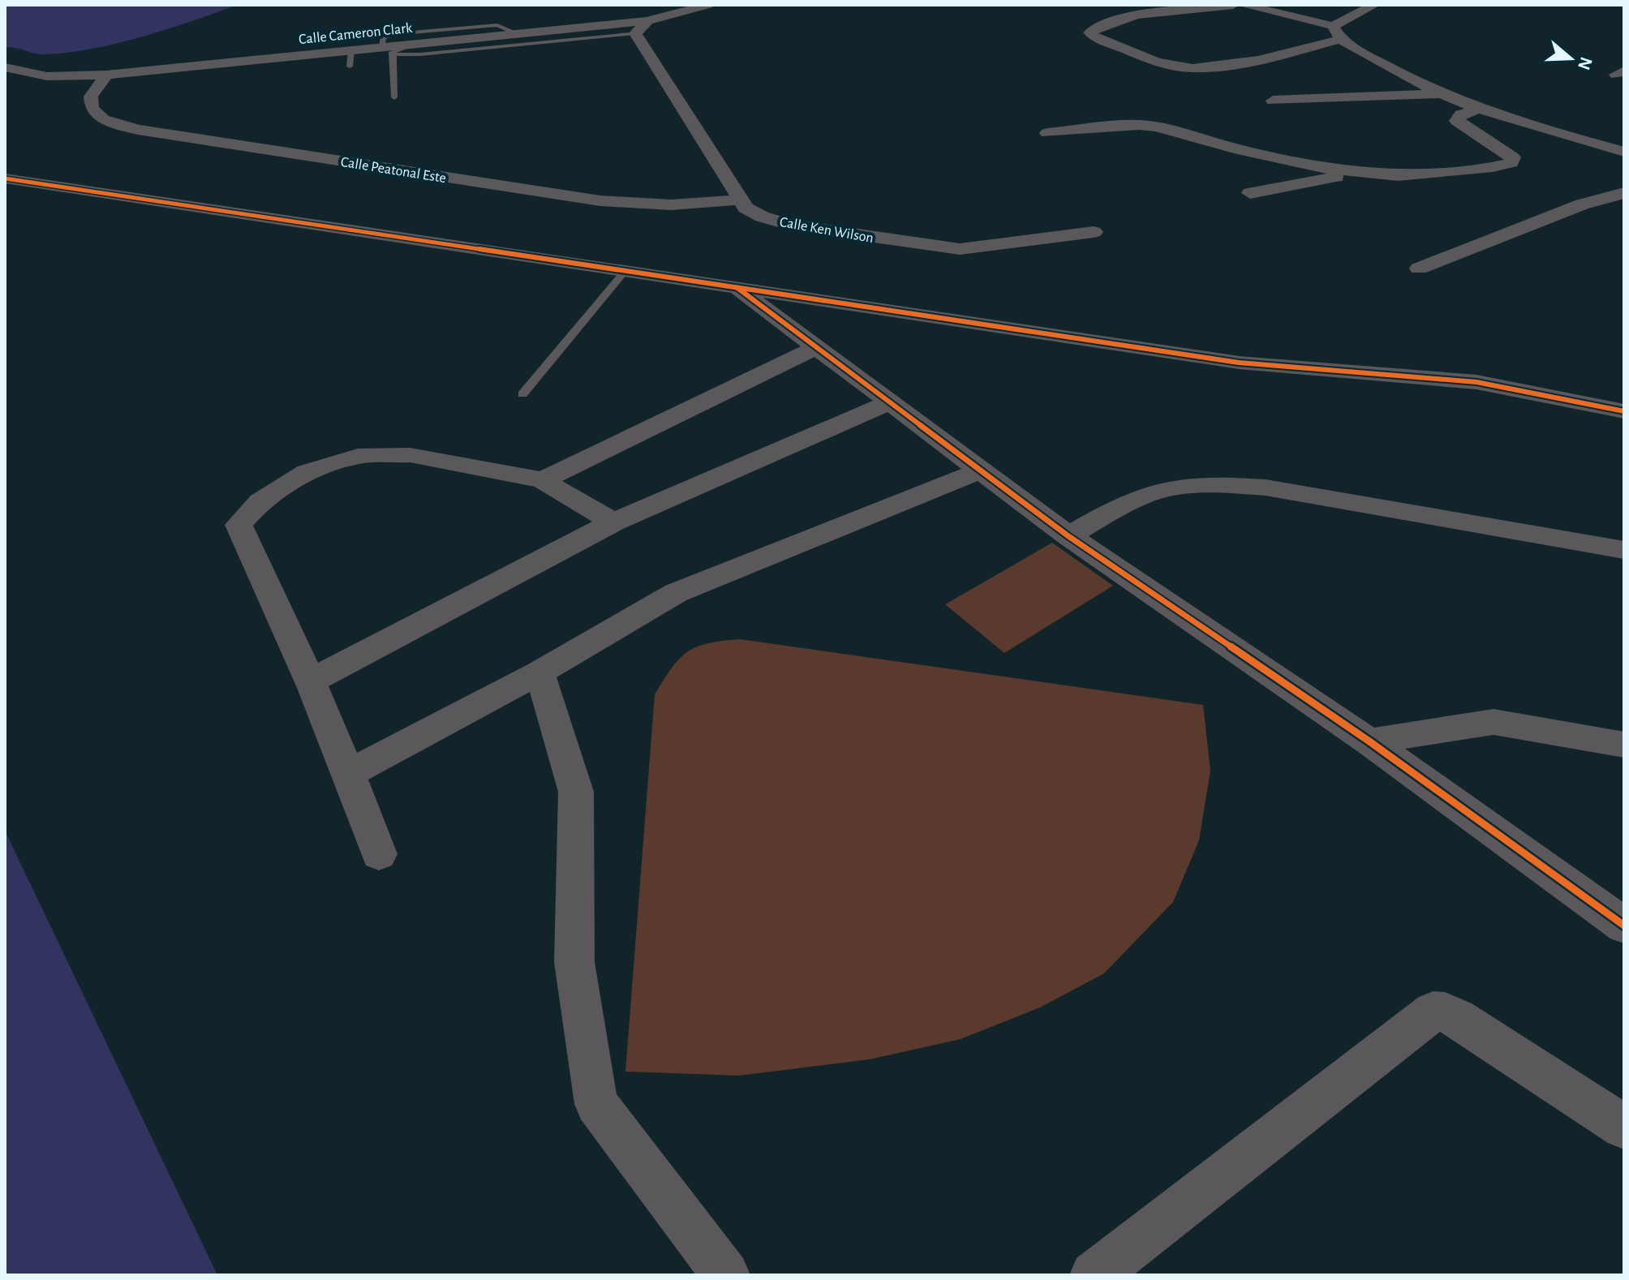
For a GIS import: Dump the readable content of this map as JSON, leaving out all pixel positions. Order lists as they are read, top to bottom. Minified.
{"streets":{"street":["Calle Cameron Clark","Calle Peatonal Este","Calle Ken Wilson"]},"crossings":[["Calle Cameron Clark","Calle Peatonal Este"],["Calle Cameron Clark","Calle Ken Wilson"],["Calle Peatonal Este","Calle Ken Wilson"]],"north":"right"}
